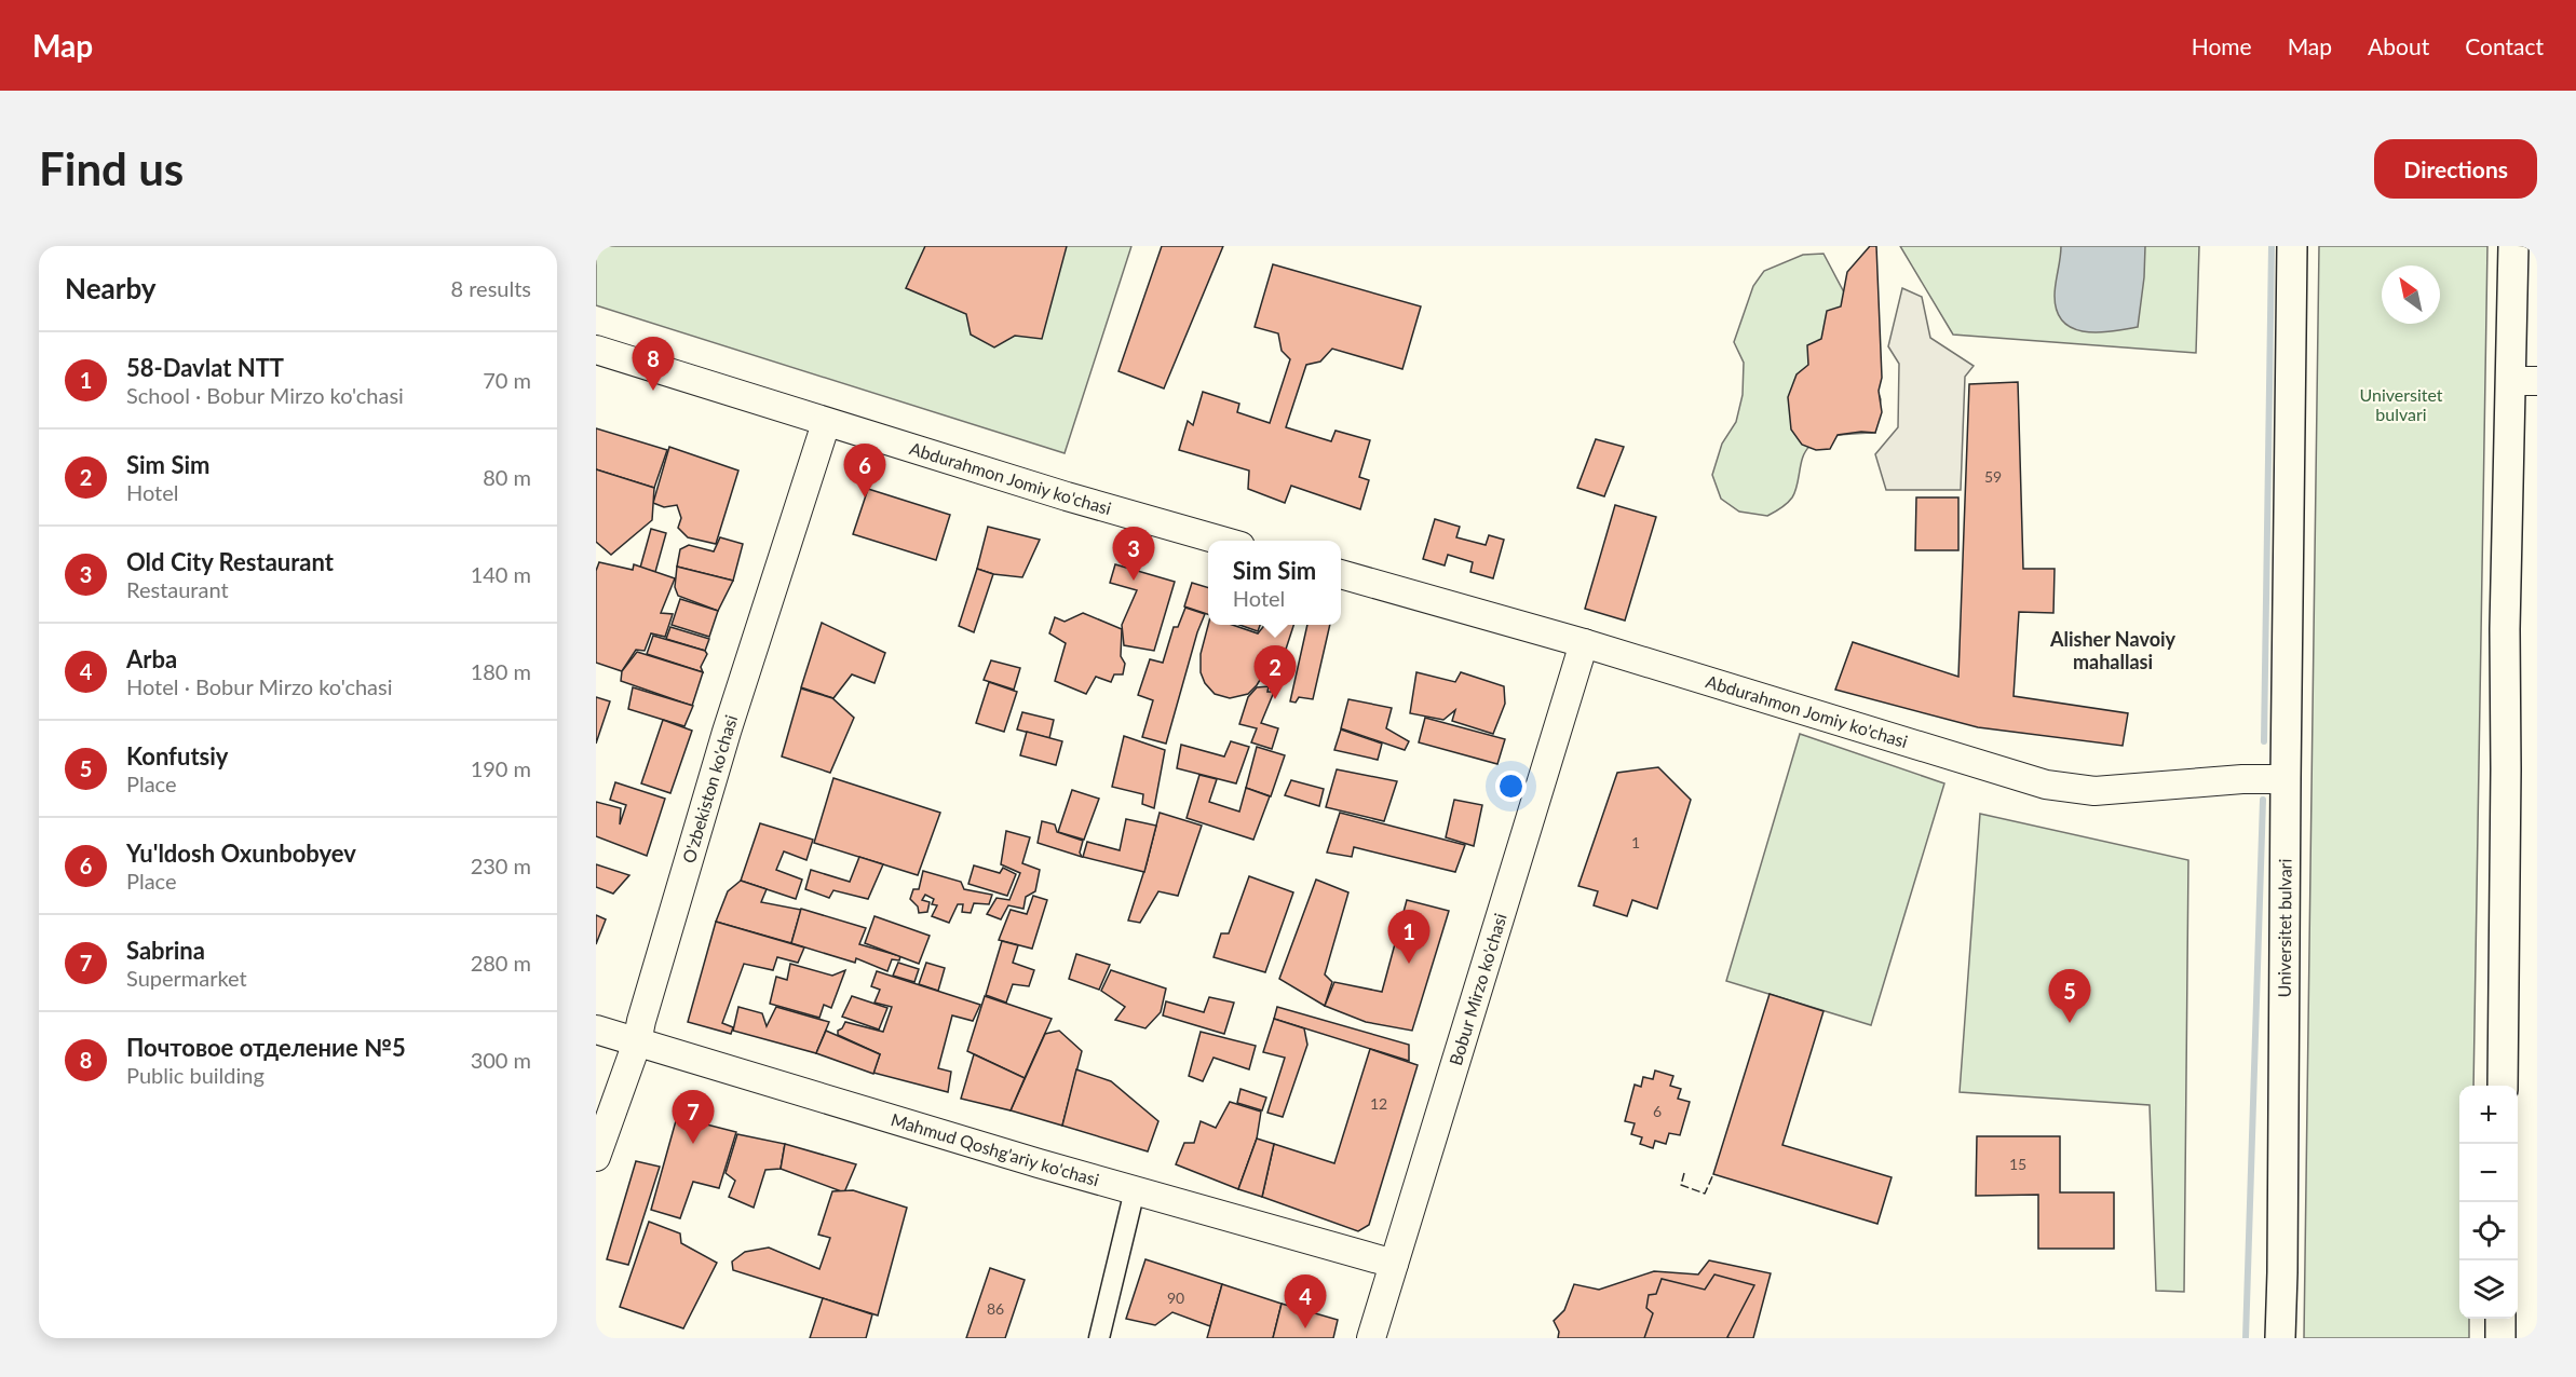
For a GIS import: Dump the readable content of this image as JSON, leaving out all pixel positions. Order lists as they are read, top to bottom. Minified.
{"streets":{"main road":["Abdurahmon Jomiy ko'chasi","O'zbekiston ko'chasi","Universitet bulvari","Bobur Mirzo ko'chasi","Mahmud Qoshg'ariy ko'chasi"]},"crossings":[["Abdurahmon Jomiy ko'chasi","O'zbekiston ko'chasi"],["Abdurahmon Jomiy ko'chasi","Universitet bulvari"],["Abdurahmon Jomiy ko'chasi","Bobur Mirzo ko'chasi"],["O'zbekiston ko'chasi","Mahmud Qoshg'ariy ko'chasi"],["Bobur Mirzo ko'chasi","Mahmud Qoshg'ariy ko'chasi"]],"districts":["Alisher Navoiy mahallasi"],"parks":["Universitet bulvari"],"house_numbers":["59","1","12","6","15","90","86"],"north":"top left","page":{"header":"Map","nav":["Home","Map","About","Contact"],"buttons":"Directions","title":"Find us","heading":["Nearby","8 results"],"list":[{"mark":"1","name":"58-Davlat NTT","note":"School · Bobur Mirzo ko'chasi","value":"70 m"},{"mark":"2","name":"Sim Sim","note":"Hotel","value":"80 m"},{"mark":"3","name":"Old City Restaurant","note":"Restaurant","value":"140 m"},{"mark":"4","name":"Arba","note":"Hotel · Bobur Mirzo ko'chasi","value":"180 m"},{"mark":"5","name":"Konfutsiy","note":"Place","value":"190 m"},{"mark":"6","name":"Yu'ldosh Oxunbobyev","note":"Place","value":"230 m"},{"mark":"7","name":"Sabrina","note":"Supermarket","value":"280 m"},{"mark":"8","name":"Почтовое отделение №5","note":"Public building","value":"300 m"}],"pins":["8","6","3","2","1","5","7","4"],"popup":["Sim Sim","Hotel"],"map_buttons":["+","−"]}}
